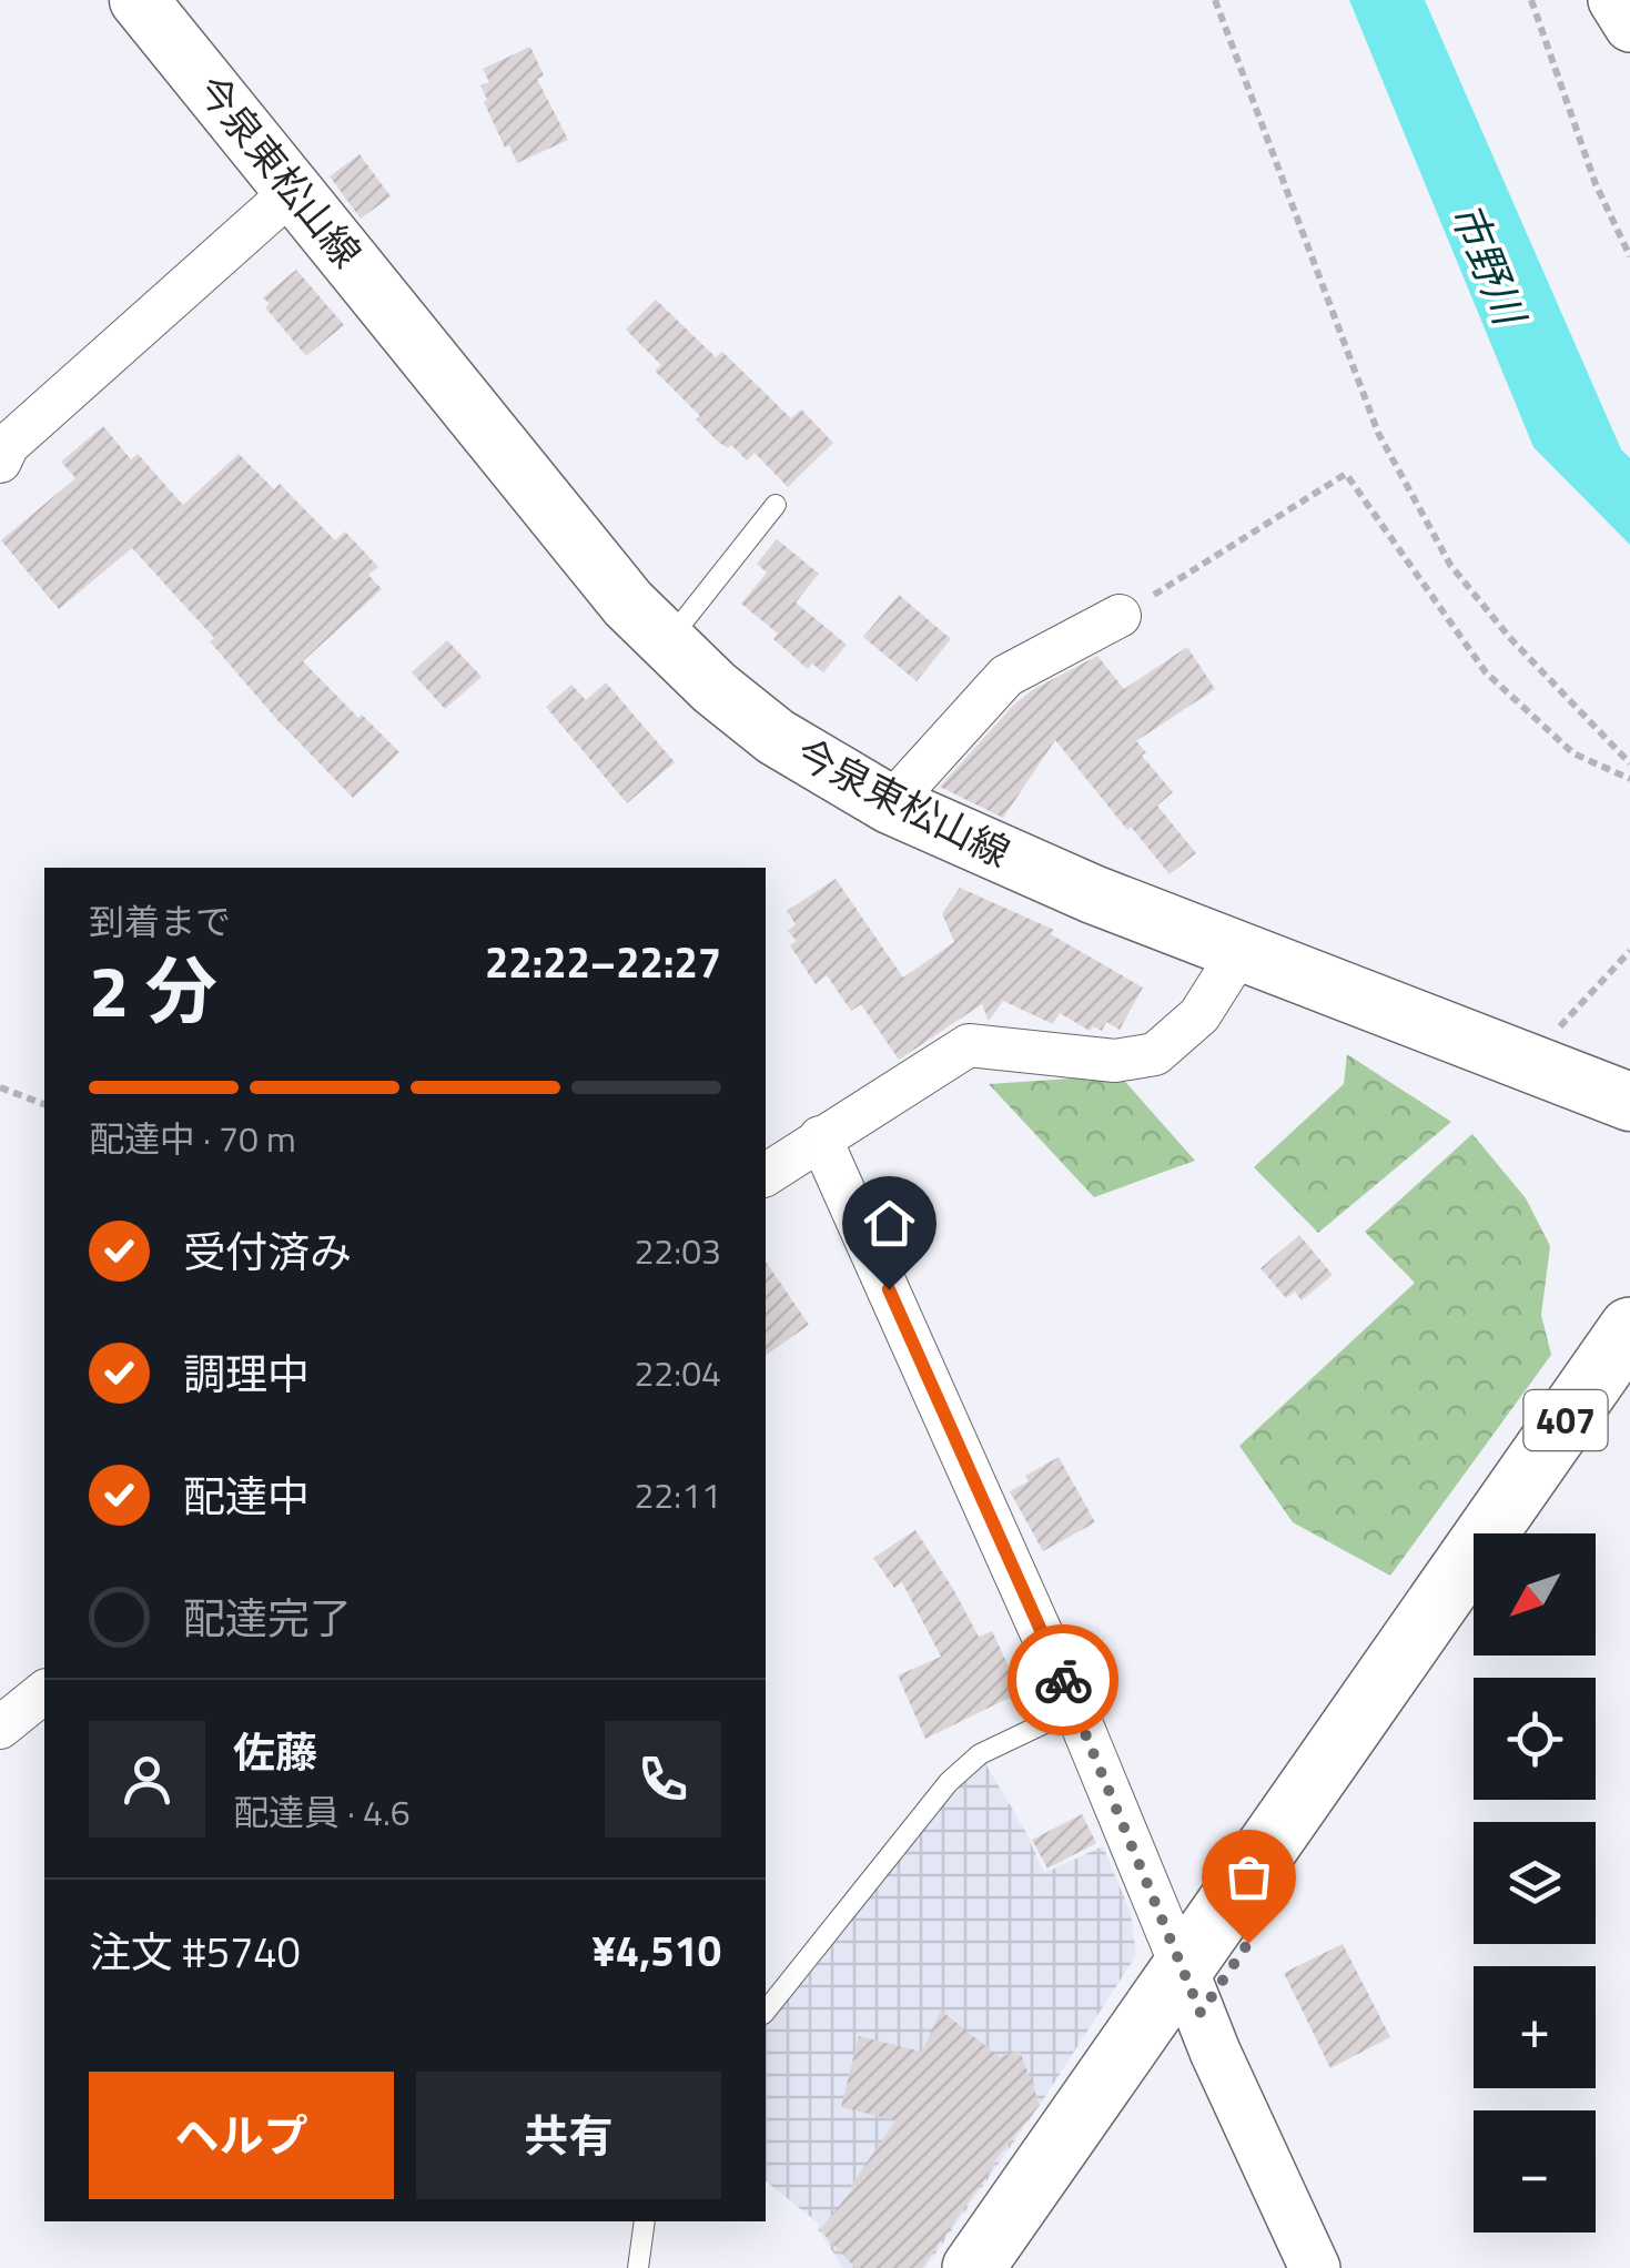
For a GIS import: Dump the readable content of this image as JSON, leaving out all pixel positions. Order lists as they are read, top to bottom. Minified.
{"streets":{"highway":["407"],"main road":["今泉東松山線"]},"water":["市野川"],"north":"bottom left","page":{"heading":["2 分","到着まで","22:22–22:27"],"panel":["佐藤","配達員 · 4.6","注文 #5740","¥4,510"],"bar":"配達中 · 70 m","list":[["受付済み","22:03"],["調理中","22:04"],["配達中","22:11"],"配達完了"],"map_buttons":["+","−"],"buttons":["ヘルプ","共有"]}}
